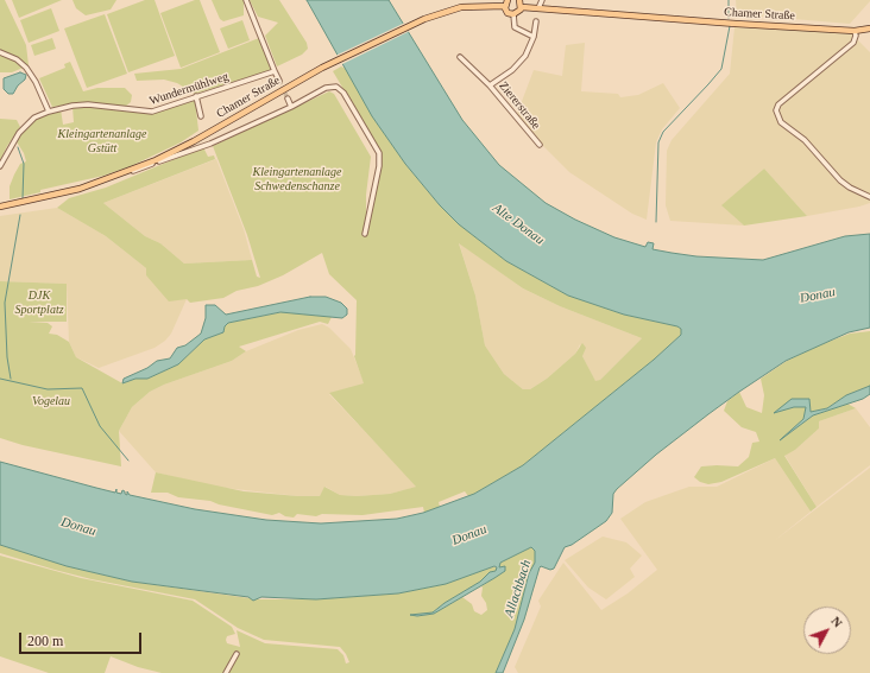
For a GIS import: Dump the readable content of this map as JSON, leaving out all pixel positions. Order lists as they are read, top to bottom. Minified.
{"streets":{"main road":["Chamer Straße"],"street":["Wundermühlweg","Ziererstraße"]},"water":["Alte Donau","Donau","Allachbach"],"parks":["Kleingartenanlage Gstütt","Kleingartenanlage Schwedenschanze","DJK Sportplatz","Vogelau"],"scale_bar":"200 m","north":"top right"}
